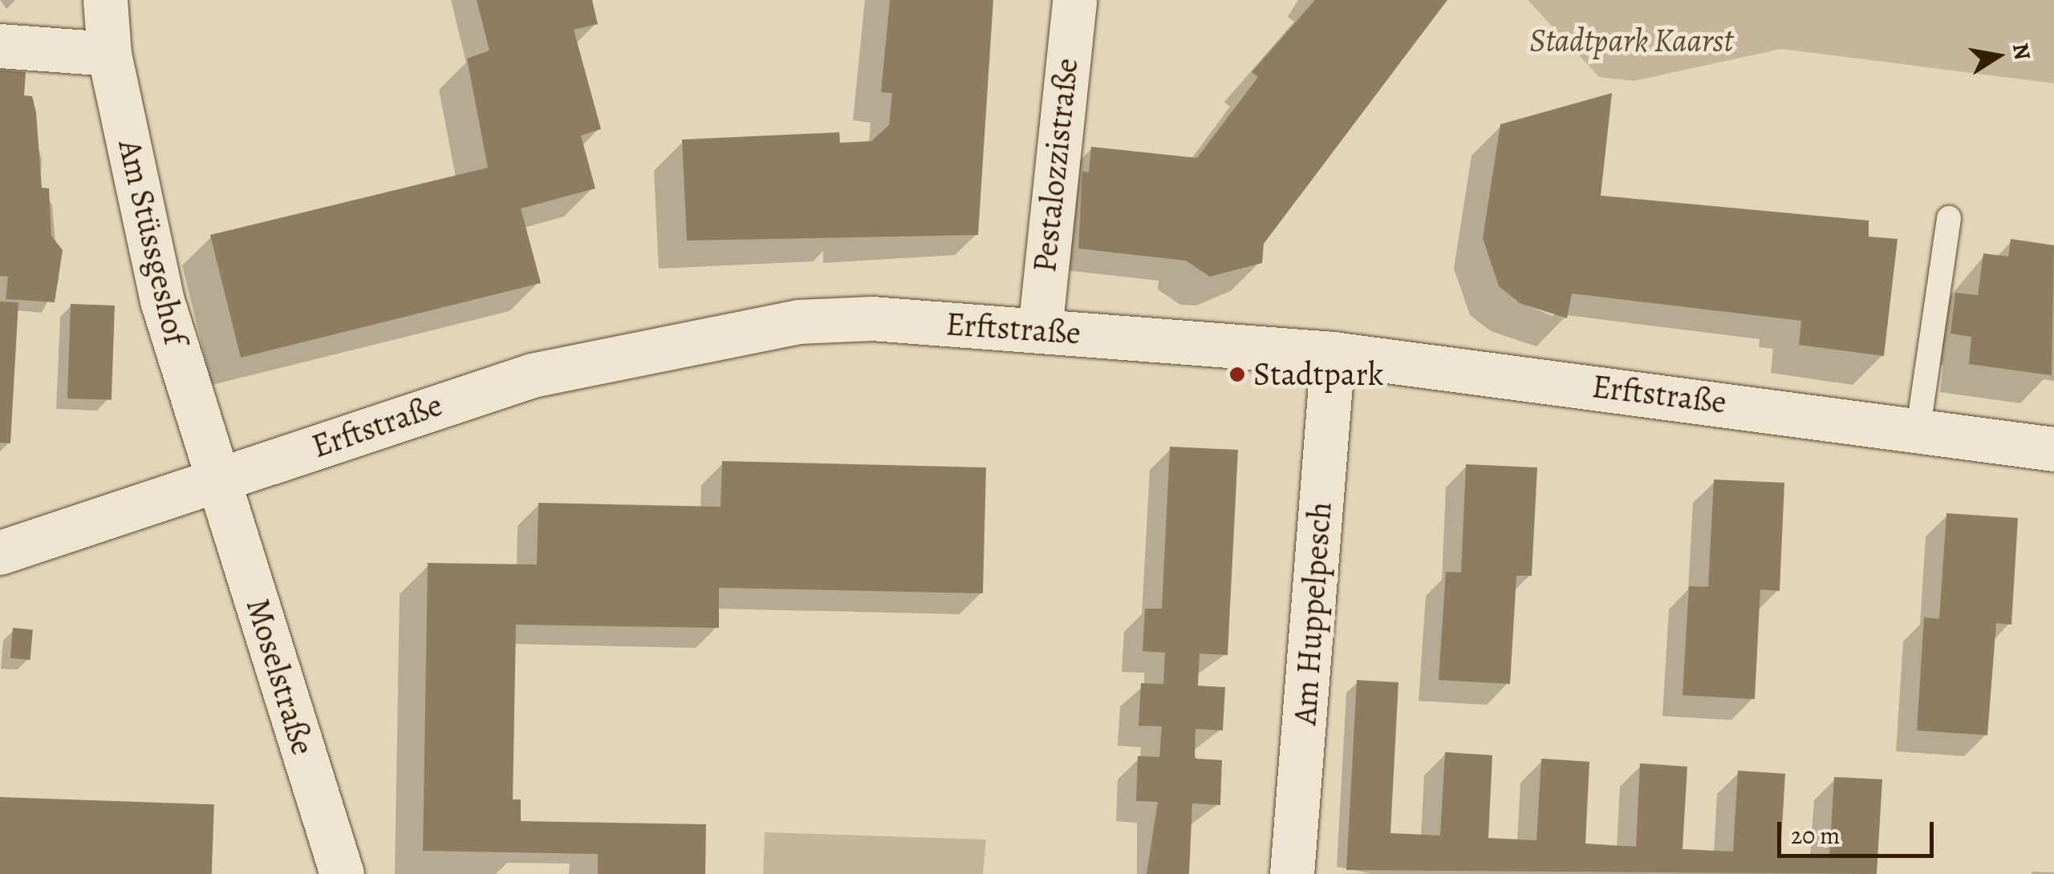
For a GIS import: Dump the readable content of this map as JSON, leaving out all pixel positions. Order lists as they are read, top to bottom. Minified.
{"streets":{"street":["Pestalozzistraße","Am Stüssgeshof","Erftstraße","Am Huppelpesch","Moselstraße"]},"crossings":[["Pestalozzistraße","Erftstraße"],["Am Stüssgeshof","Erftstraße"],["Am Stüssgeshof","Moselstraße"],["Erftstraße","Am Huppelpesch"],["Erftstraße","Moselstraße"]],"parks":["Stadtpark Kaarst"],"places":["Stadtpark"],"scale_bar":"20 m","north":"right"}
